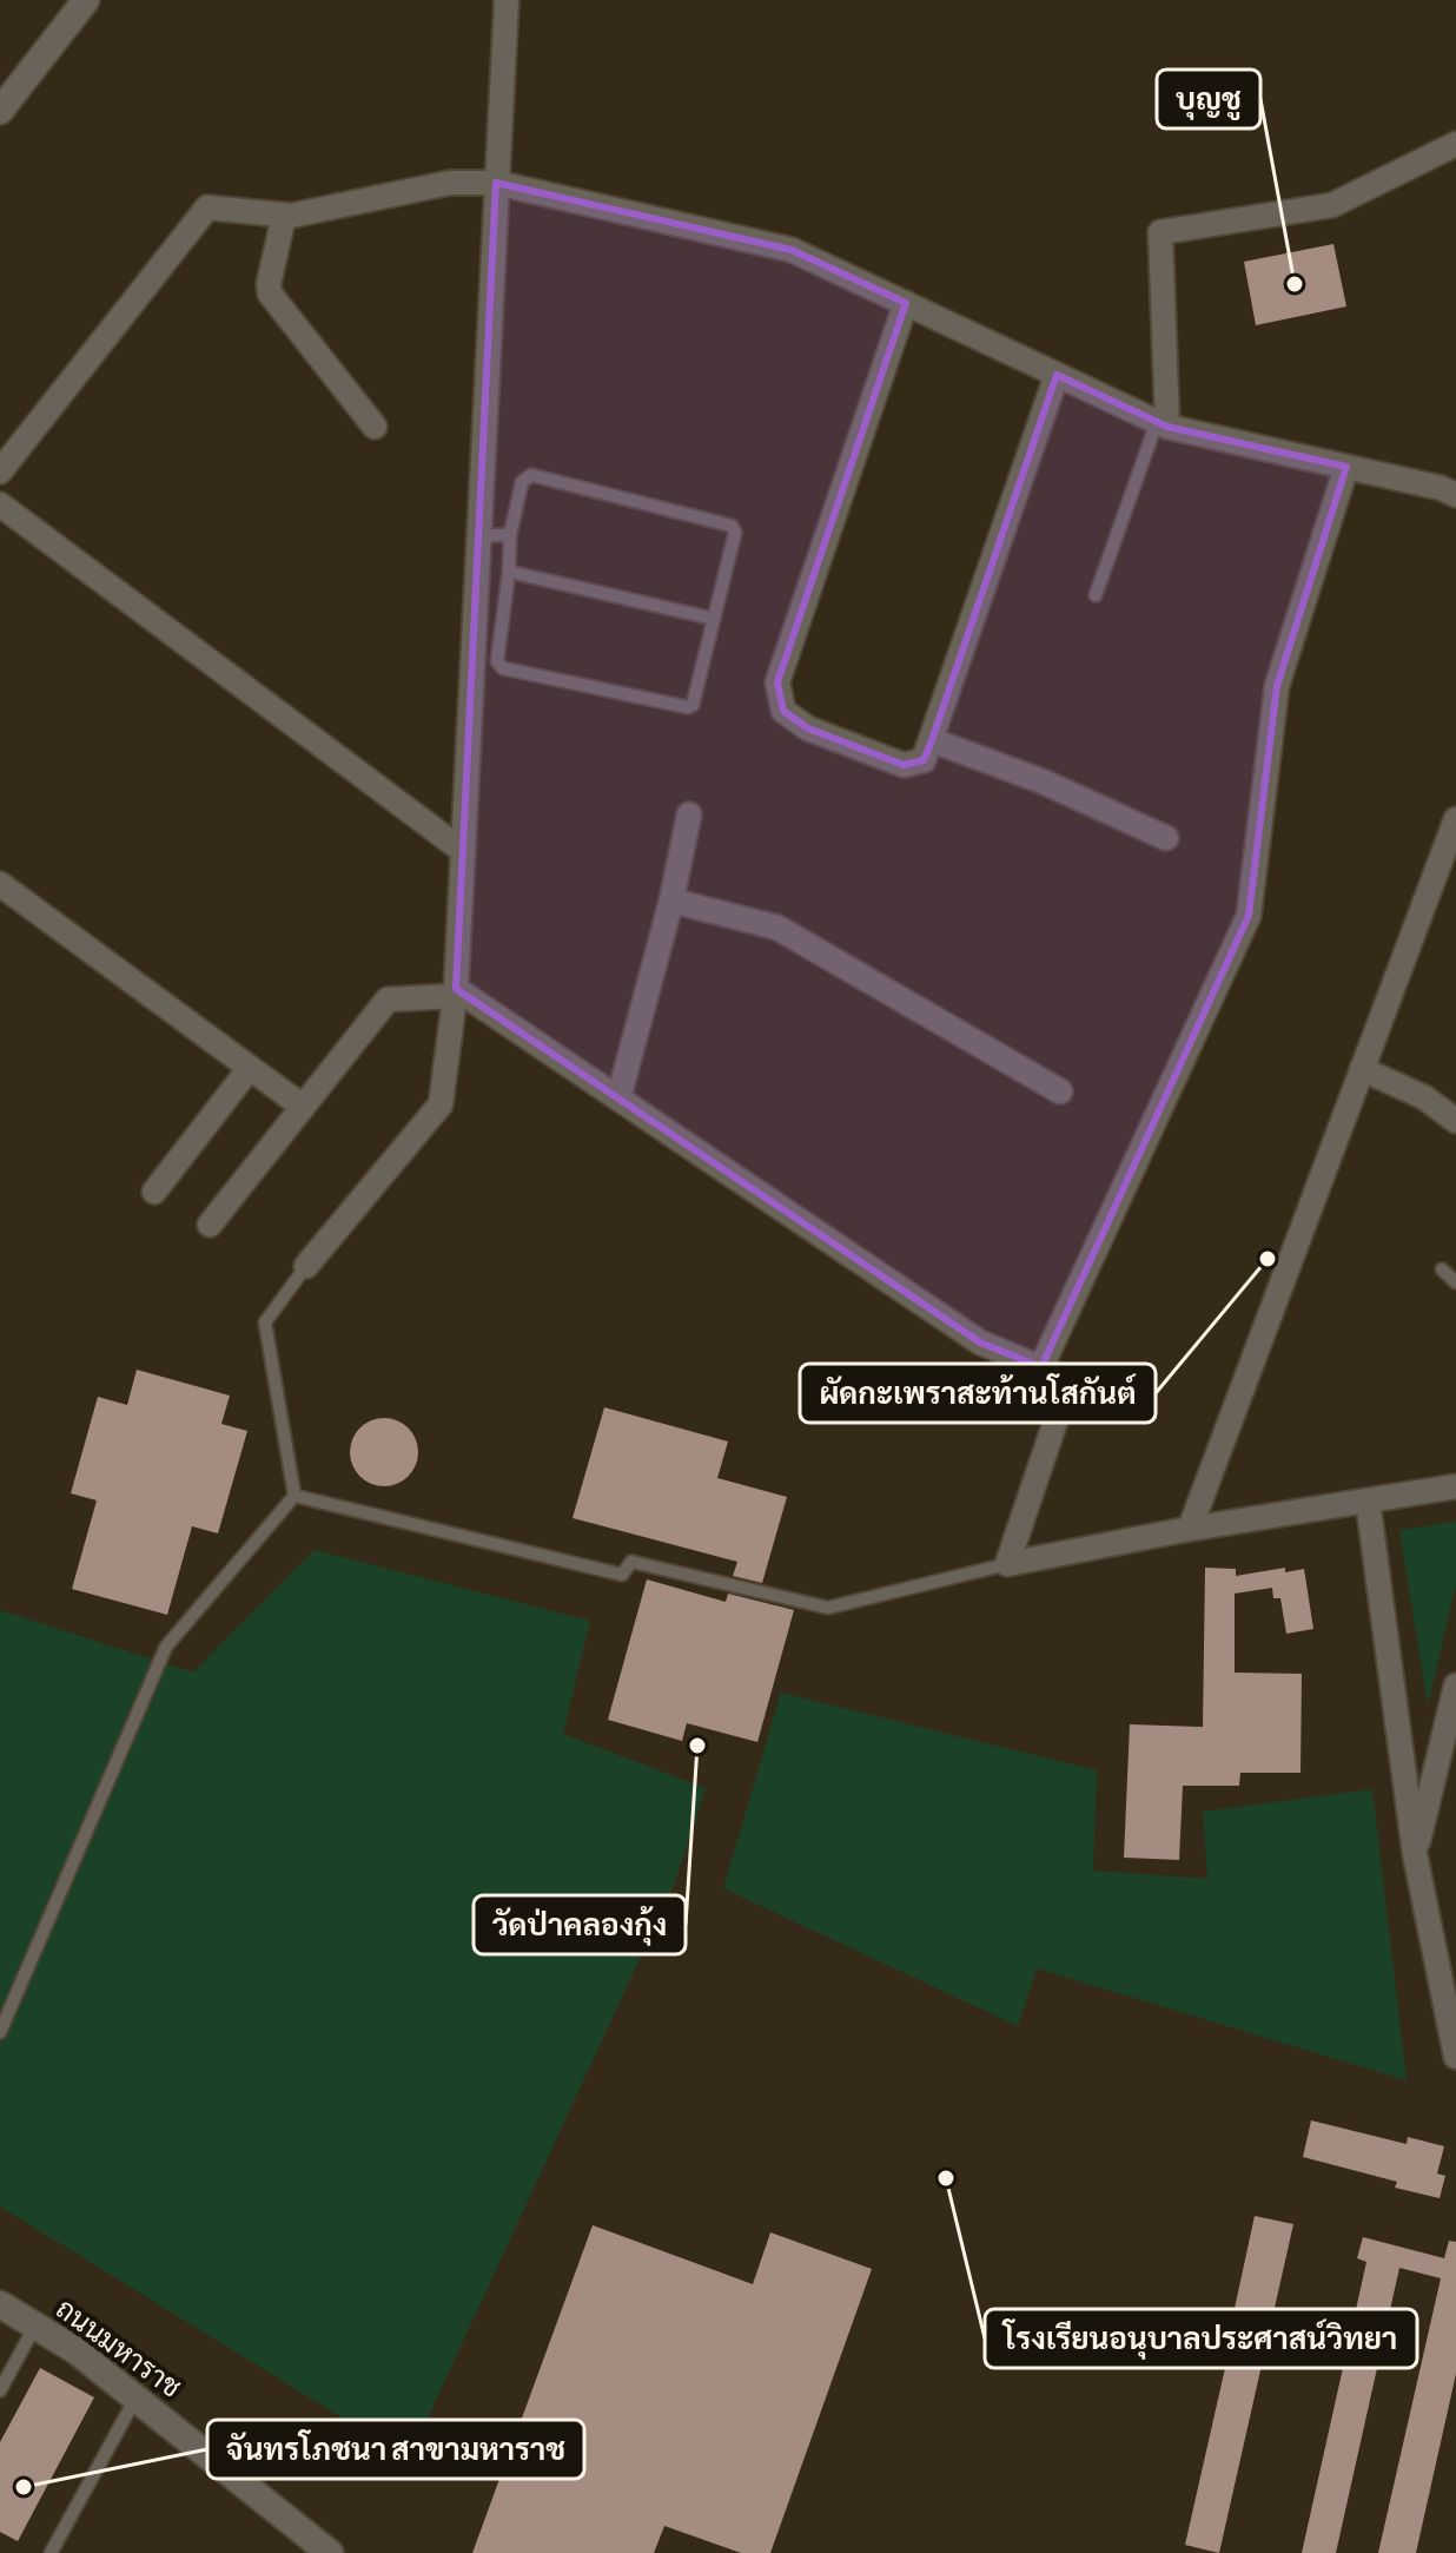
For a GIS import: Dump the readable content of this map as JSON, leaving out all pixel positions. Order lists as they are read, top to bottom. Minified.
{"streets":{"street":["ถนนมหาราช"]},"places":["บุญชู","ผัดกะเพราสะท้านโสกันต์","วัดป่าคลองกุ้ง","โรงเรียนอนุบาลประศาสน์วิทยา","จันทรโภชนา สาขามหาราช"]}
